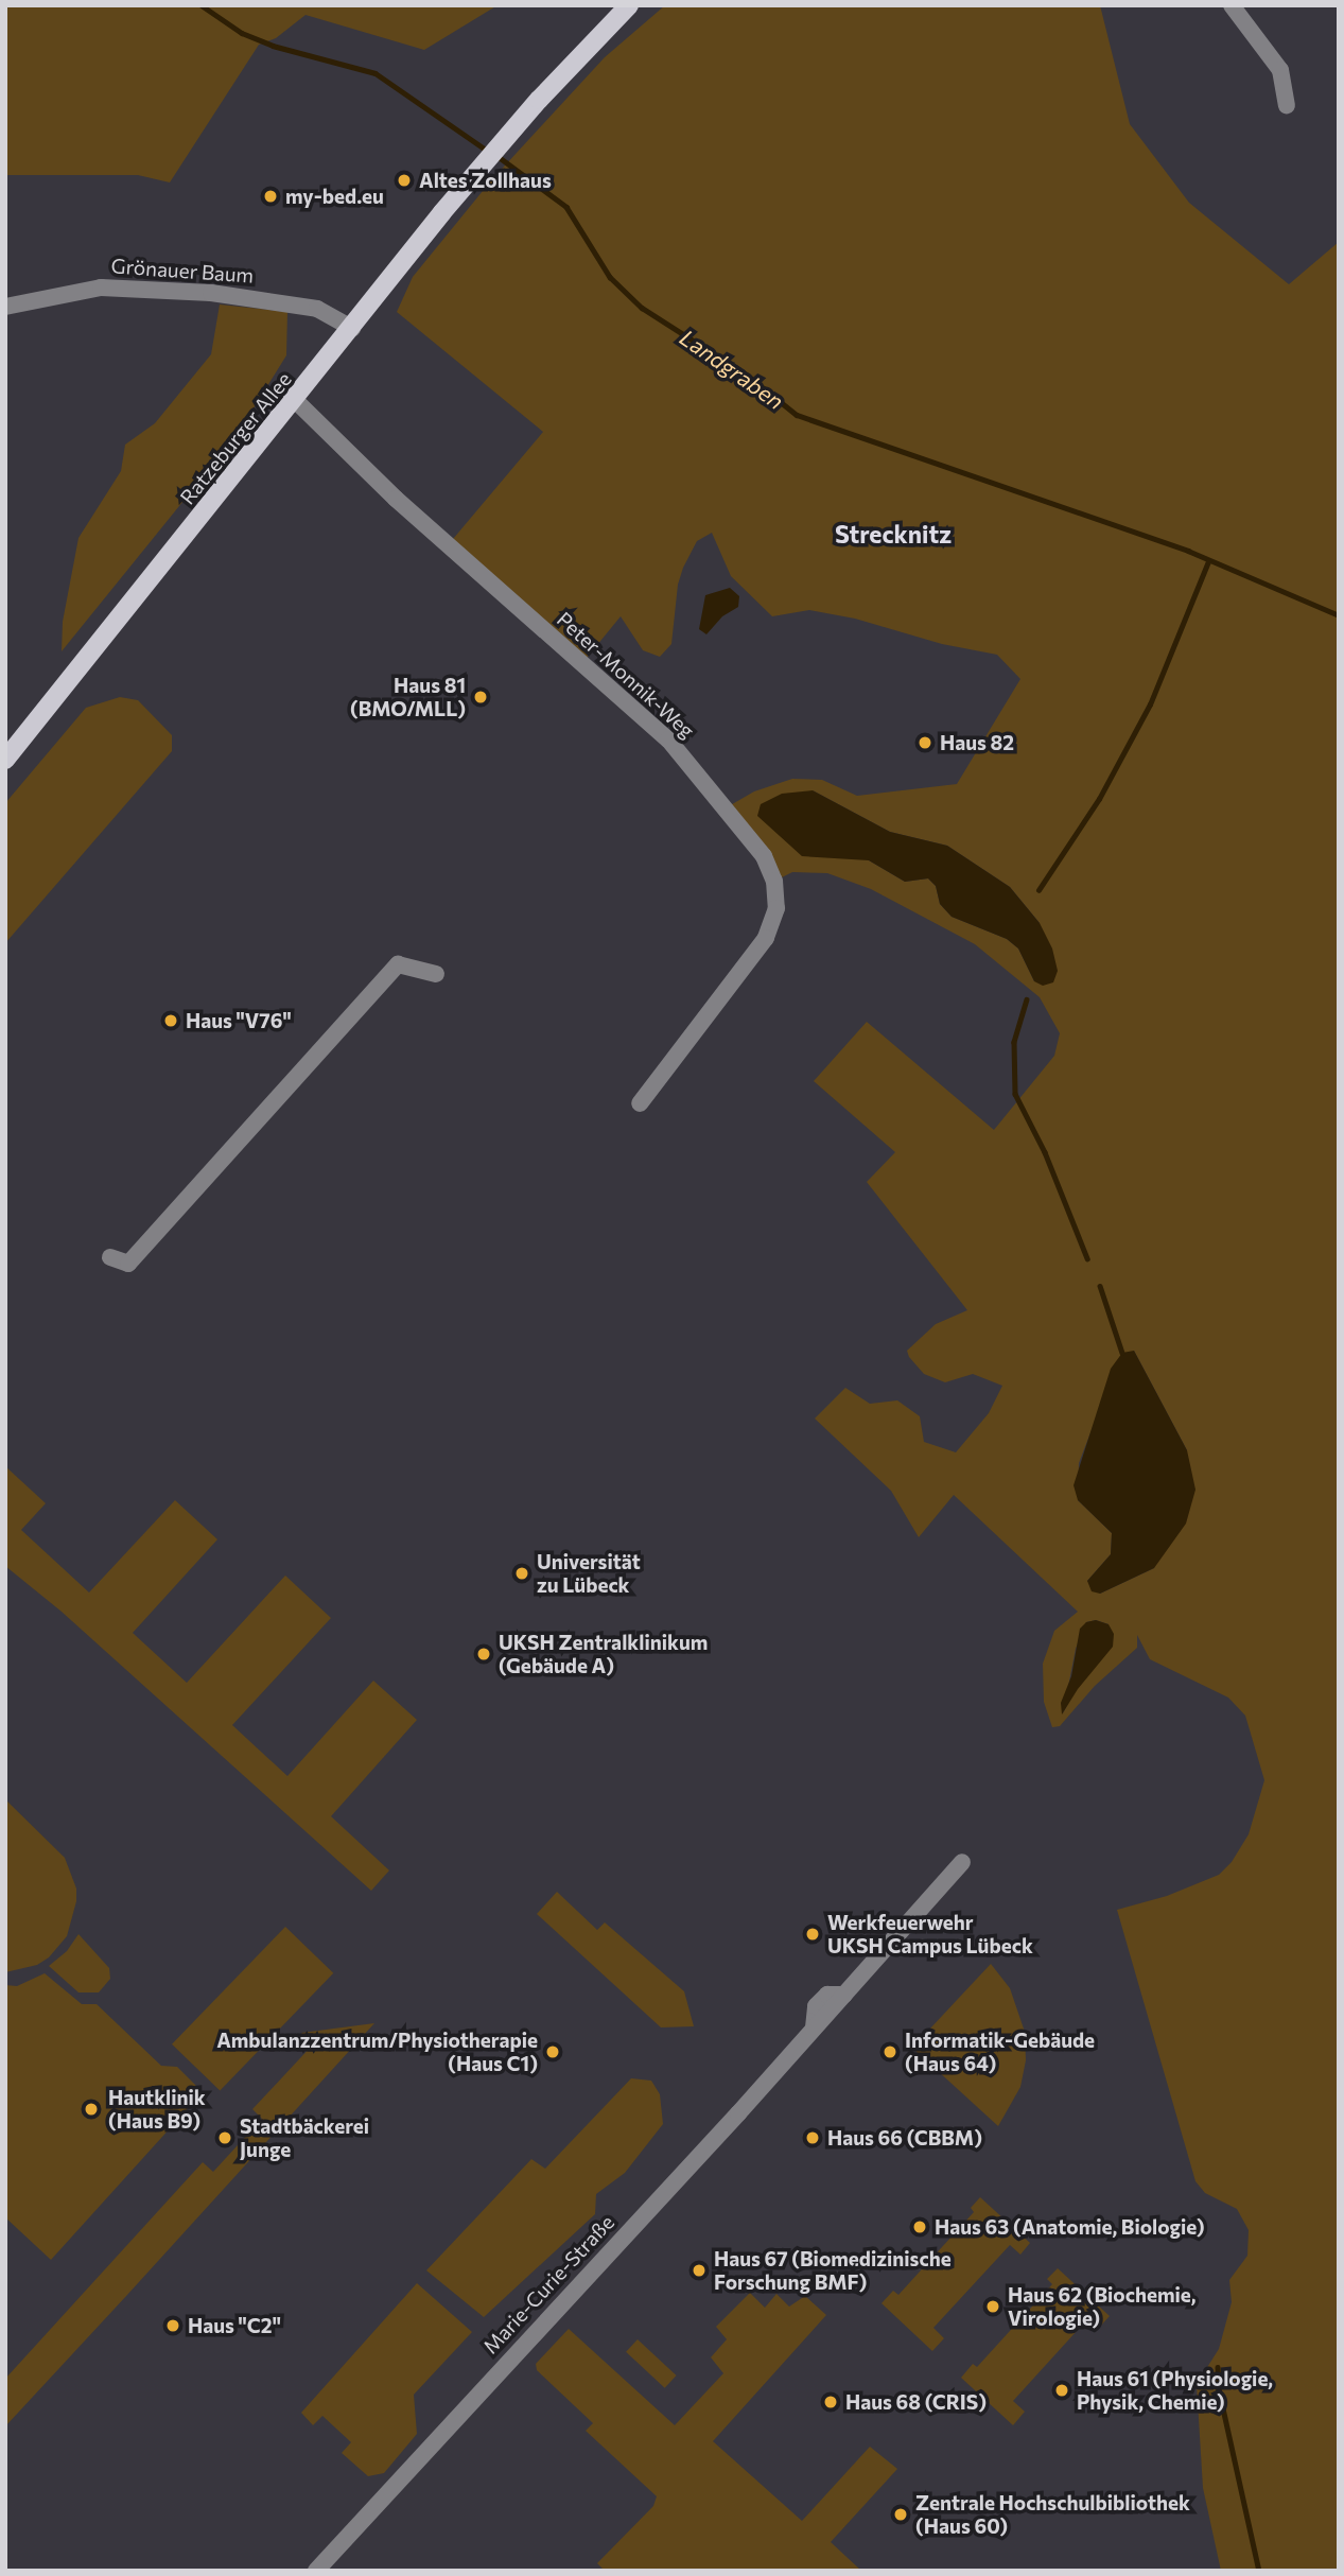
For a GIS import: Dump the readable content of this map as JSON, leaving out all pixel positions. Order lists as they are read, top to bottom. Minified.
{"streets":{"main road":["Ratzeburger Allee"],"street":["Grönauer Baum","Peter-Monnik-Weg","Marie-Curie-Straße"]},"crossings":[["Grönauer Baum","Ratzeburger Allee"],["Ratzeburger Allee","Peter-Monnik-Weg"]],"districts":["Strecknitz"],"water":["Landgraben"],"places":["Altes Zollhaus","my-bed.eu","Haus 81 (BMO/MLL)","Haus 82","Haus \"V76\"","Universität zu Lübeck","UKSH Zentralklinikum (Gebäude A)","Werkfeuerwehr UKSH Campus Lübeck","Ambulanzzentrum/Physiotherapie (Haus C1)","Informatik-Gebäude (Haus 64)","Hautklinik (Haus B9)","Stadtbäckerei Junge","Haus 66 (CBBM)","Haus 63 (Anatomie, Biologie)","Haus 67 (Biomedizinische Forschung BMF)","Haus 62 (Biochemie, Virologie)","Haus \"C2\"","Haus 61 (Physiologie, Physik, Chemie)","Haus 68 (CRIS)","Zentrale Hochschulbibliothek (Haus 60)"]}
